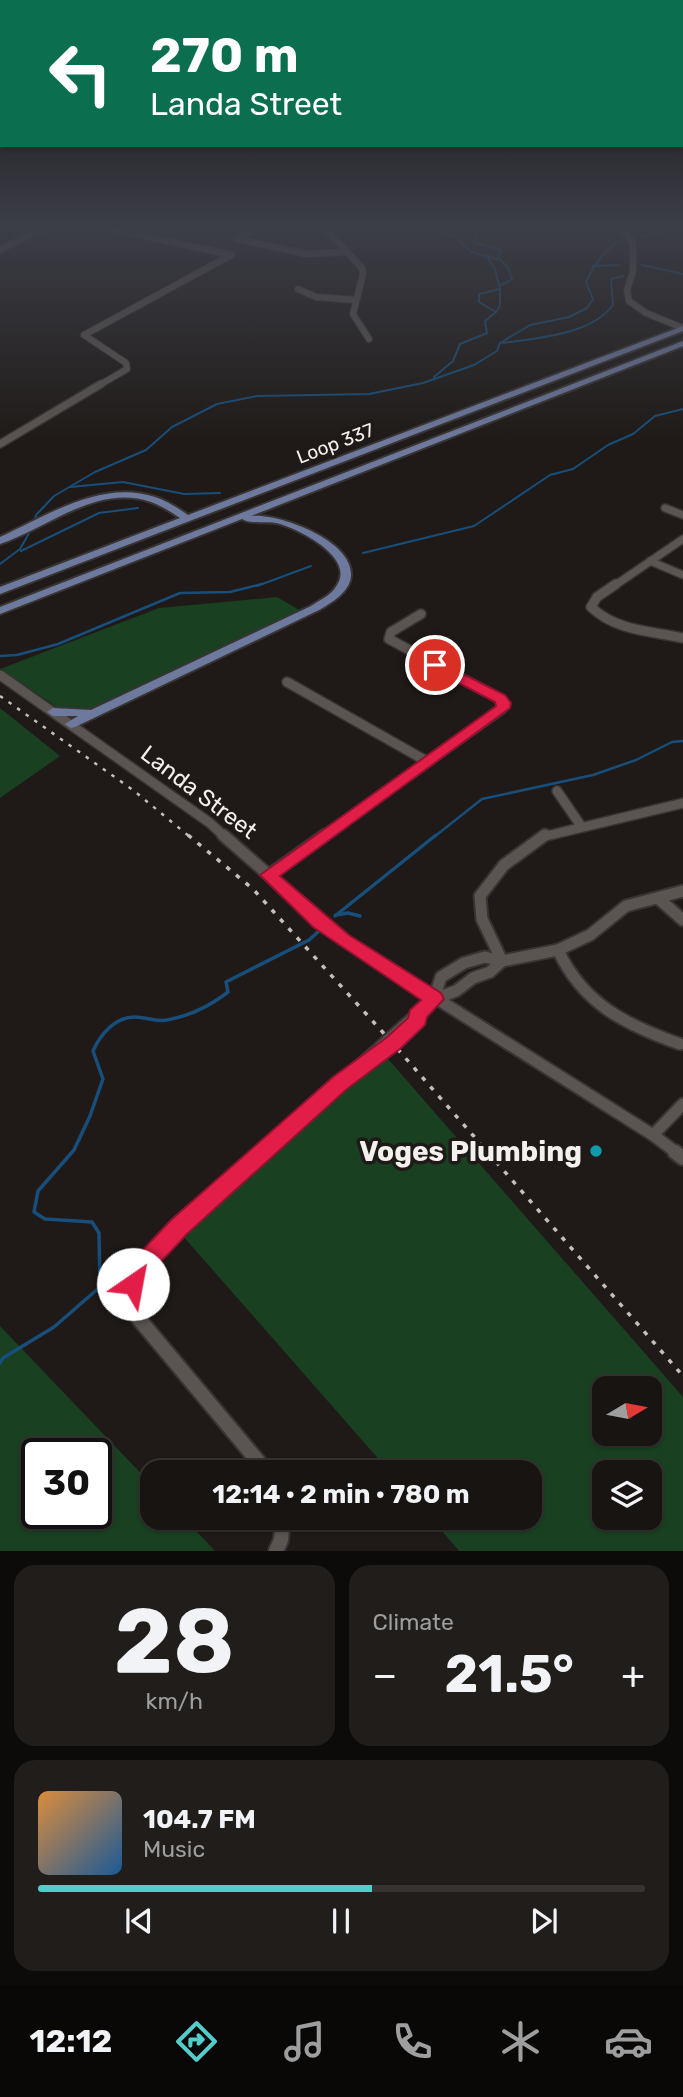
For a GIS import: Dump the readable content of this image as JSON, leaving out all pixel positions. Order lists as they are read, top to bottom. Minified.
{"streets":{"main road":["Loop 337"],"street":["Landa Street"]},"places":["Voges Plumbing"],"north":"right","page":{"turn":["270 m","Landa Street"],"limit":"30","trip":"12:14 · 2 min · 780 m","tile":[["28","km/h"],"Climate"],"heat":["−","21.5°","+"],"song":["104.7 FM","Music"],"tabs":"12:12"}}
